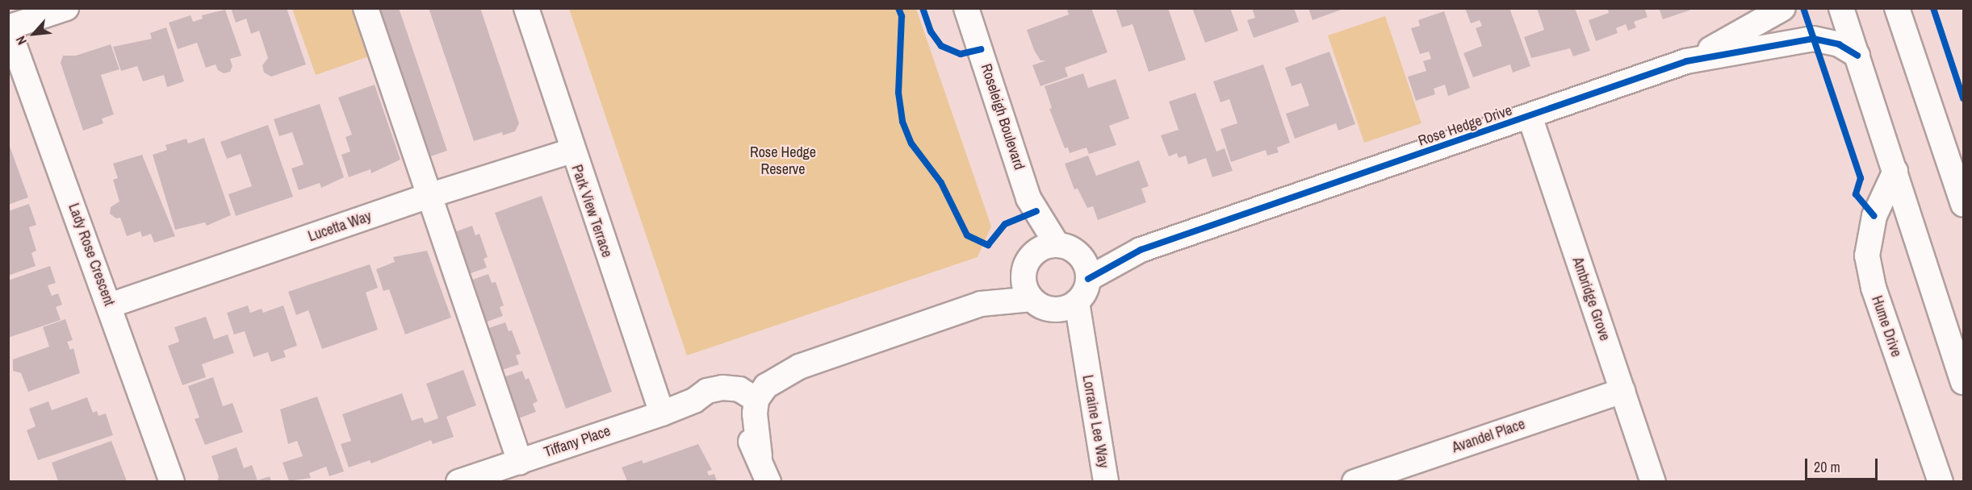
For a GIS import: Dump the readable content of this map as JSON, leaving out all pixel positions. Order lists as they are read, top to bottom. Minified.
{"streets":{"street":["Roseleigh Boulevard","Rose Hedge Drive","Park View Terrace","Lucetta Way","Lady Rose Crescent","Ambridge Grove","Hume Drive","Lorraine Lee Way","Avandel Place","Tiffany Place"]},"crossings":[["Roseleigh Boulevard","Rose Hedge Drive"],["Roseleigh Boulevard","Lorraine Lee Way"],["Rose Hedge Drive","Ambridge Grove"],["Rose Hedge Drive","Lorraine Lee Way"],["Park View Terrace","Lucetta Way"],["Park View Terrace","Tiffany Place"],["Lucetta Way","Lady Rose Crescent"],["Ambridge Grove","Avandel Place"]],"parks":["Rose Hedge Reserve"],"scale_bar":"20 m","north":"bottom left"}
